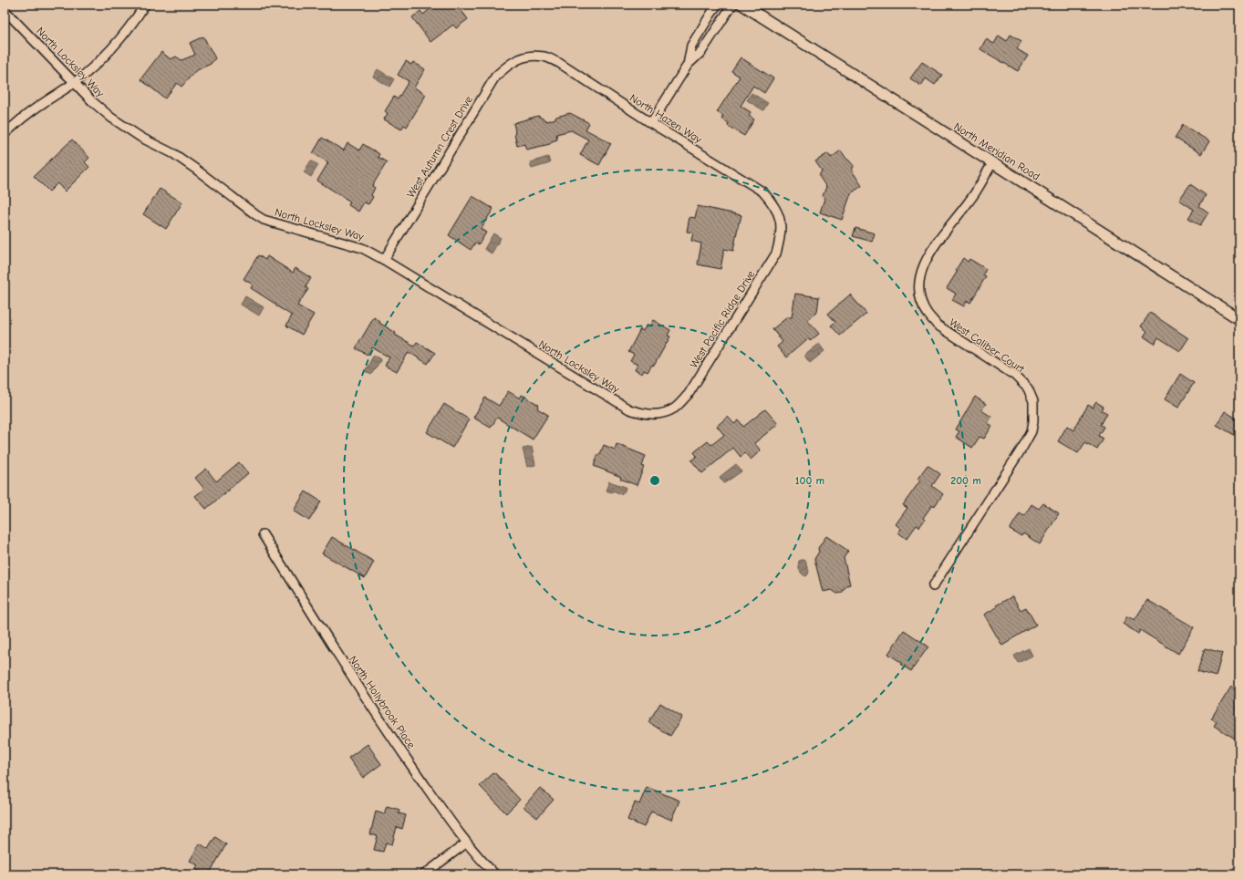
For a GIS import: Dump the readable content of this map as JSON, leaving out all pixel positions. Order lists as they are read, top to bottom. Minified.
{"streets":{"street":["North Locksley Way","North Hazen Way","West Autumn Crest Drive","North Meridian Road","West Pacific Ridge Drive","West Caliber Court","North Hollybrook Place"]},"crossings":[["North Locksley Way","West Autumn Crest Drive"],["North Locksley Way","West Pacific Ridge Drive"],["North Hazen Way","West Autumn Crest Drive"],["North Hazen Way","West Pacific Ridge Drive"],["North Meridian Road","West Caliber Court"]],"rings":["100 m","200 m"]}
